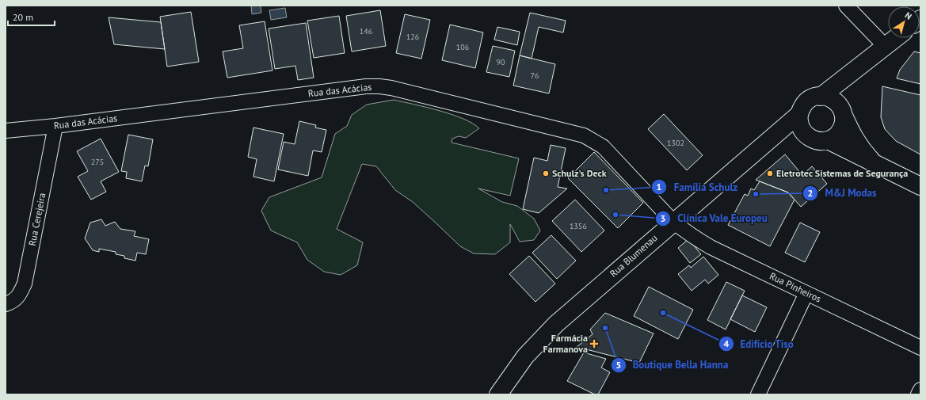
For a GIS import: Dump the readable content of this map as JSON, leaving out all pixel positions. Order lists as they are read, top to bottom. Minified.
{"streets":{"main road":["Rua Blumenau"],"street":["Rua das Acácias","Rua Cerejeira","Rua Pinheiros"]},"crossings":[["Rua das Acácias","Rua Cerejeira"],["Rua das Acácias","Rua Blumenau"],["Rua das Acácias","Rua Pinheiros"],["Rua Blumenau","Rua Pinheiros"]],"places":{"other":["Schulz's Deck","Eletrotec Sistemas de Segurança","Família Schulz","M&J Modas","Clínica Vale Europeu","Edifício Tiso","Boutique Bella Hanna"],"health":["Farmácia Farmanova"]},"house_numbers":["146","126","106","90","76","1302","275","1356"],"scale_bar":"20 m","north":"top right"}
